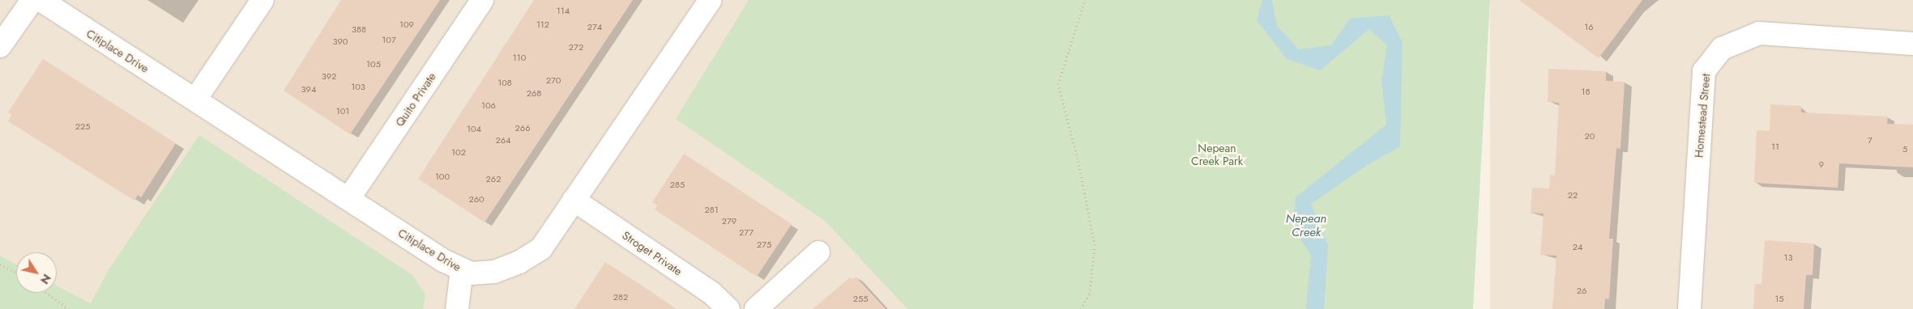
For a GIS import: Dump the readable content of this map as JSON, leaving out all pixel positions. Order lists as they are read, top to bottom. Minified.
{"streets":{"street":["Citiplace Drive","Quito Private","Homestead Street","Stroget Private"]},"crossings":[["Citiplace Drive","Quito Private"],["Citiplace Drive","Stroget Private"]],"water":["Nepean Creek"],"parks":["Nepean Creek Park"],"house_numbers":["114","109","112","274","16","388","107","390","272","110","105","392","270","108","103","394","18","268","106","101","225","266","104","20","264","7","11","5","102","9","100","262","285","22","260","281","279","277","275","24","13","26","282","255","15"],"north":"bottom right"}
